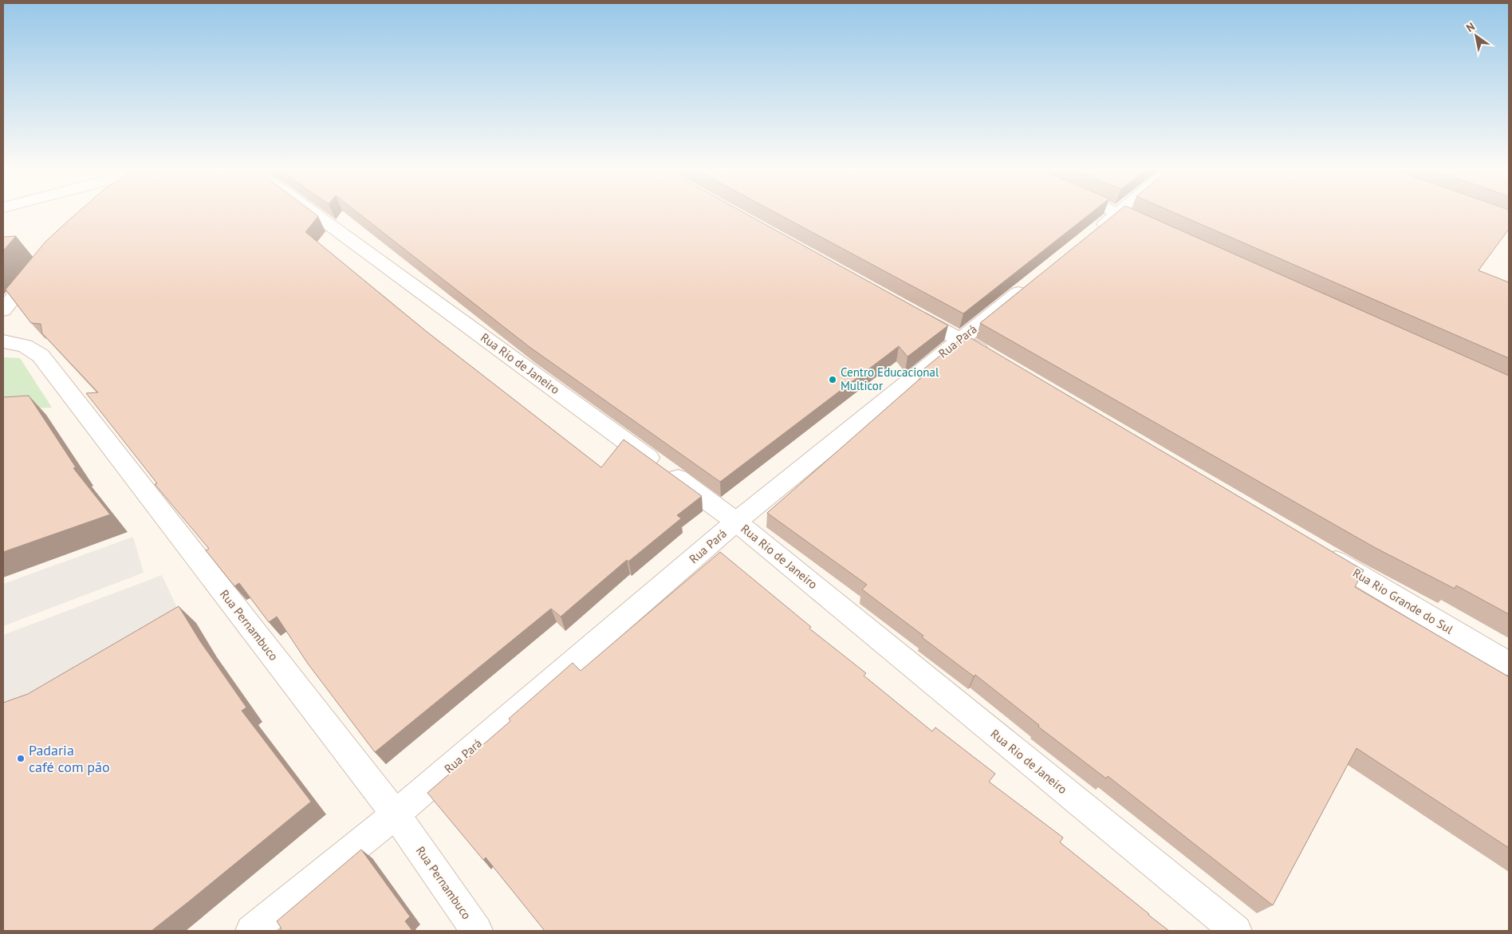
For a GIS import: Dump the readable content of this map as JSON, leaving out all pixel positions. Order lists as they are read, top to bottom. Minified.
{"streets":{"street":["Rua Pará","Rua Rio de Janeiro","Rua Rio Grande do Sul","Rua Pernambuco"]},"crossings":[["Rua Pará","Rua Rio de Janeiro"],["Rua Pará","Rua Pernambuco"]],"places":["Centro Educacional Multicor","Padaria café com pão"],"north":"top left"}
